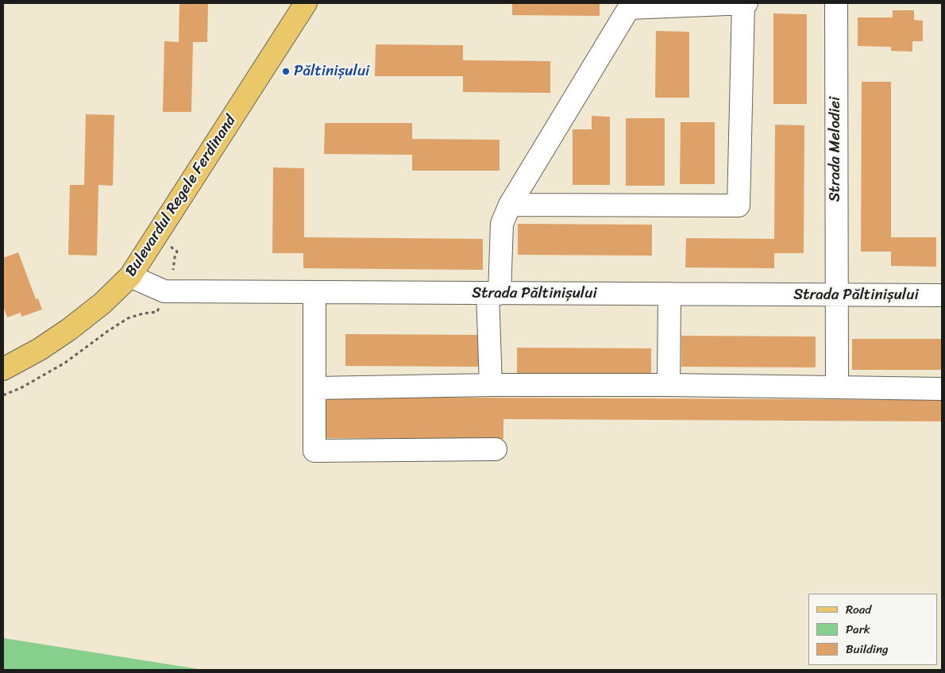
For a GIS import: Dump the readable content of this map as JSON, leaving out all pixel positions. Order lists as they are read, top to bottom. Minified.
{"streets":{"main road":["Bulevardul Regele Ferdinand"],"street":["Strada Melodiei","Strada Păltinișului"]},"crossings":[["Strada Melodiei","Strada Păltinișului"],["Bulevardul Regele Ferdinand","Strada Păltinișului"]],"places":["Păltinișului"],"legend":["Road","Park","Building"]}
